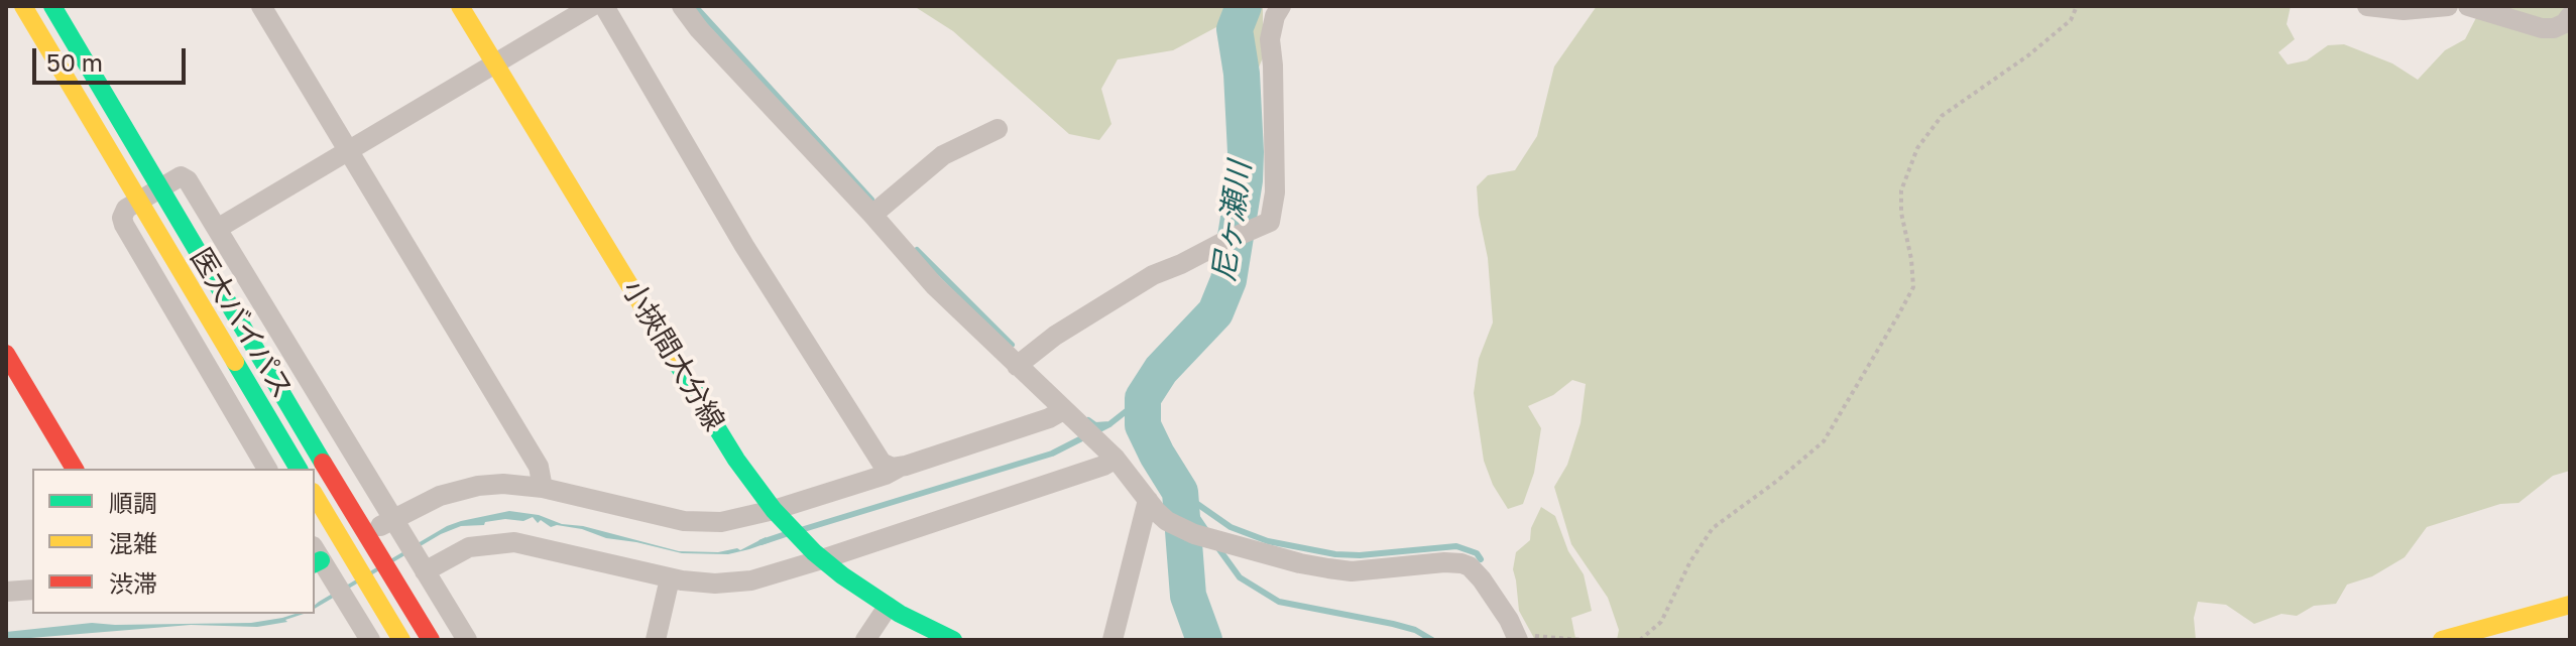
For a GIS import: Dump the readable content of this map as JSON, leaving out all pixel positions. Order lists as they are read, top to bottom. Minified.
{"streets":{"main road":["医大バイパス","小挾間大分線"]},"water":["尼ヶ瀬川"],"legend":["順調","混雑","渋滞"],"scale_bar":"50 m"}
